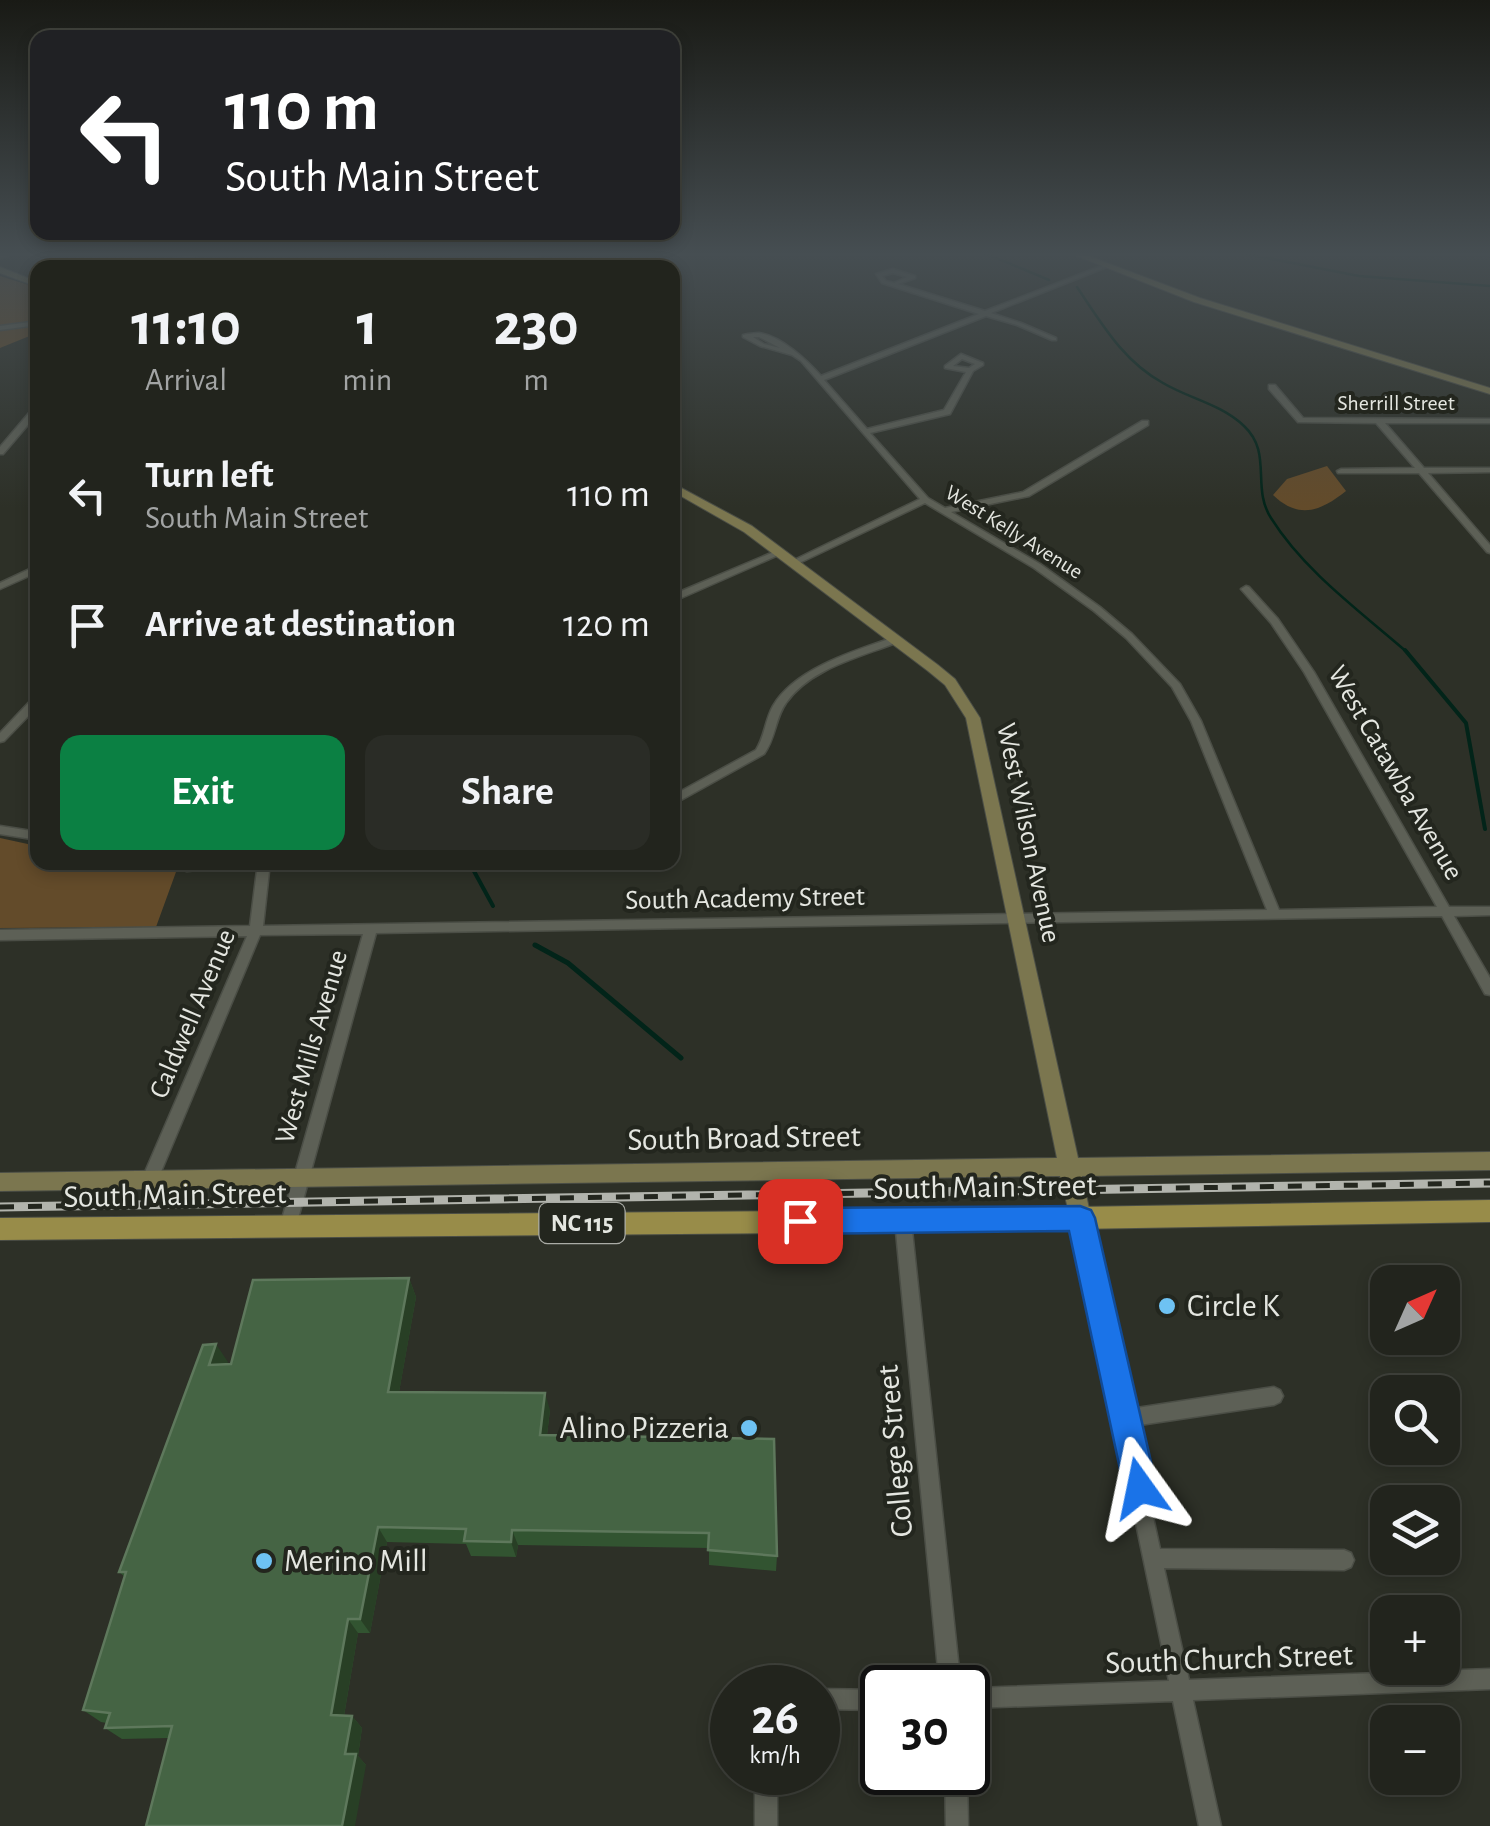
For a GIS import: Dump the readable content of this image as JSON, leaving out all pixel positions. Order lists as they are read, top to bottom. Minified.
{"streets":{"main road":["South Main Street","NC 115"],"street":["Sherrill Street","West Kelly Avenue","West Catawba Avenue","West Wilson Avenue","South Academy Street","Caldwell Avenue","West Mills Avenue","South Broad Street","College Street","South Church Street"]},"crossings":[["West Kelly Avenue","South Academy Street"],["West Catawba Avenue","South Academy Street"],["West Wilson Avenue","South Academy Street"],["West Wilson Avenue","South Broad Street"],["West Wilson Avenue","South Main Street"],["South Academy Street","Caldwell Avenue"],["South Academy Street","West Mills Avenue"],["Caldwell Avenue","South Broad Street"],["West Mills Avenue","South Broad Street"],["West Mills Avenue","South Main Street"],["South Main Street","College Street"]],"places":["Circle K","Alino Pizzeria","Merino Mill"],"north":"top right","page":{"turn":["110 m","South Main Street"],"eta":["11:10","Arrival","1","min","230","m"],"list":[{"name":"Turn left","note":"South Main Street","value":"110 m"},{"name":"Arrive at destination","value":"120 m"}],"buttons":["Exit","Share"],"map_buttons":["+","−"],"speed":"26 km/h","limit":"30"}}
